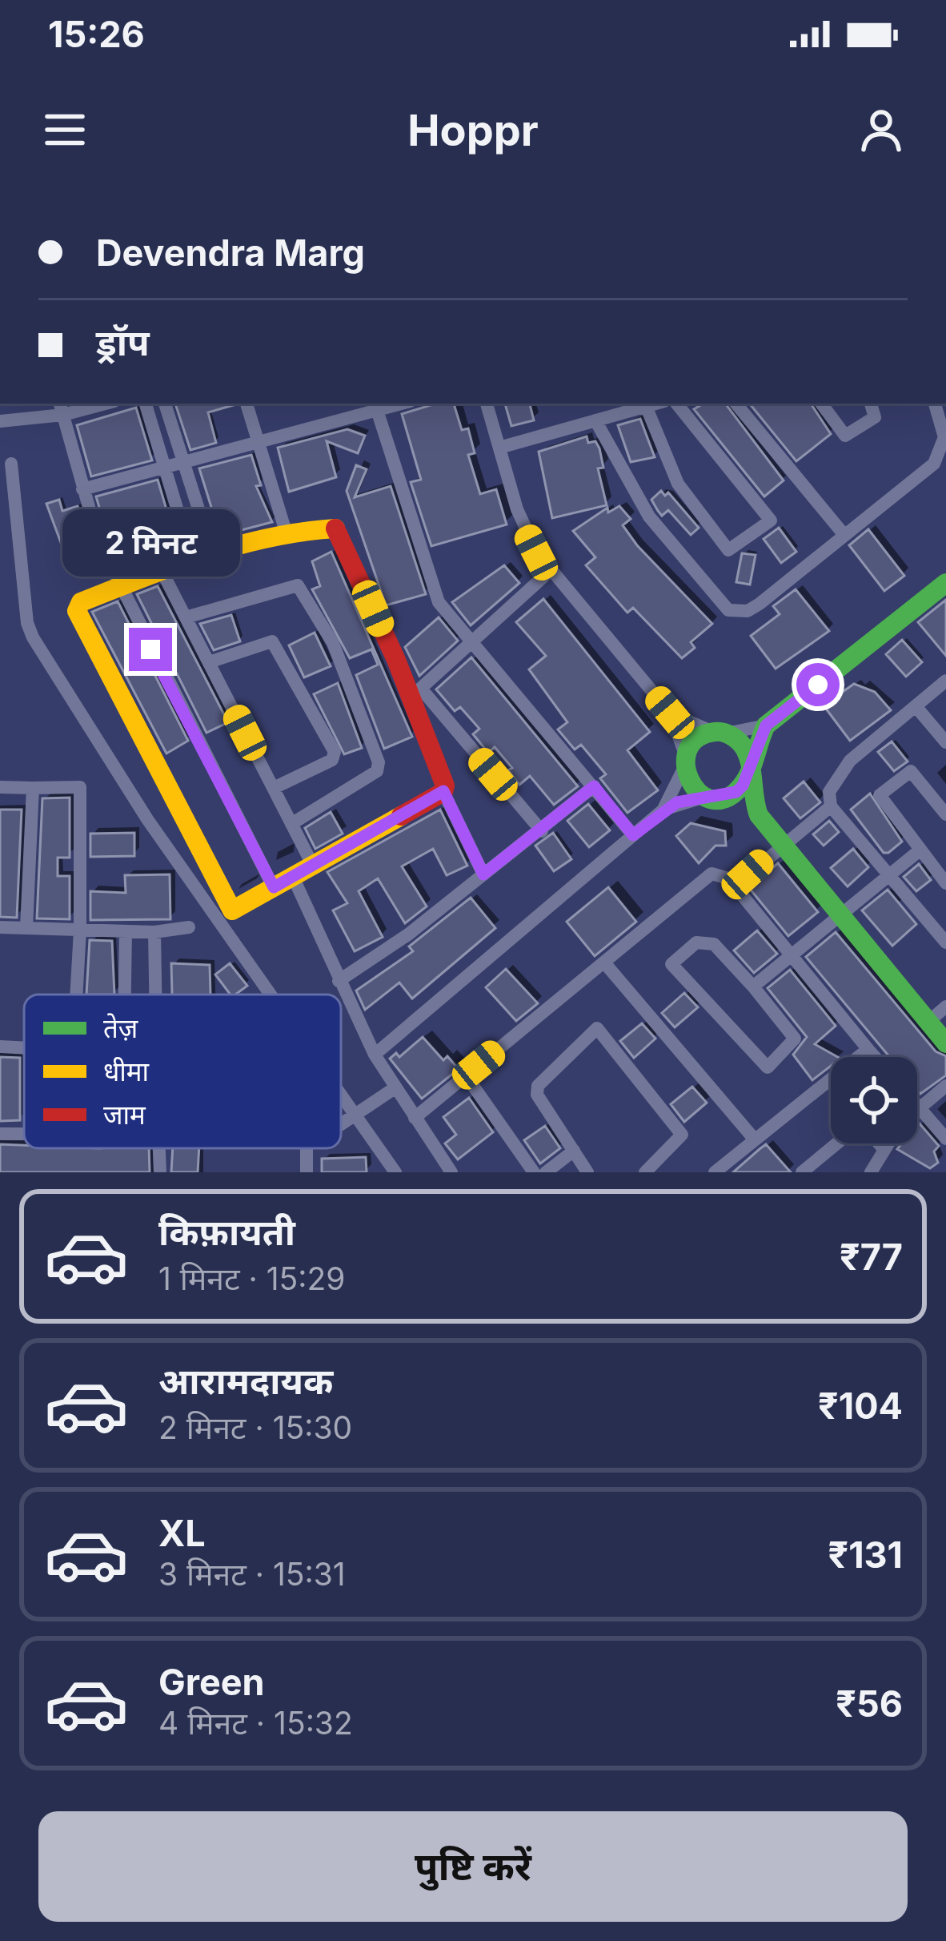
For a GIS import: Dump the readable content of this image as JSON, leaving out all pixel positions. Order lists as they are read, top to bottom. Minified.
{"legend":["तेज़","धीमा","जाम"],"page":{"status":"15:26","header":"Hoppr","banner":["Devendra Marg","ड्रॉप"],"bubble":"2 मिनट","list":[{"name":"किफ़ायती","note":"1 मिनट · 15:29","value":"₹77"},{"name":"आरामदायक","note":"2 मिनट · 15:30","value":"₹104"},{"name":"XL","note":"3 मिनट · 15:31","value":"₹131"},{"name":"Green","note":"4 मिनट · 15:32","value":"₹56"}],"buttons":"पुष्टि करें"}}
